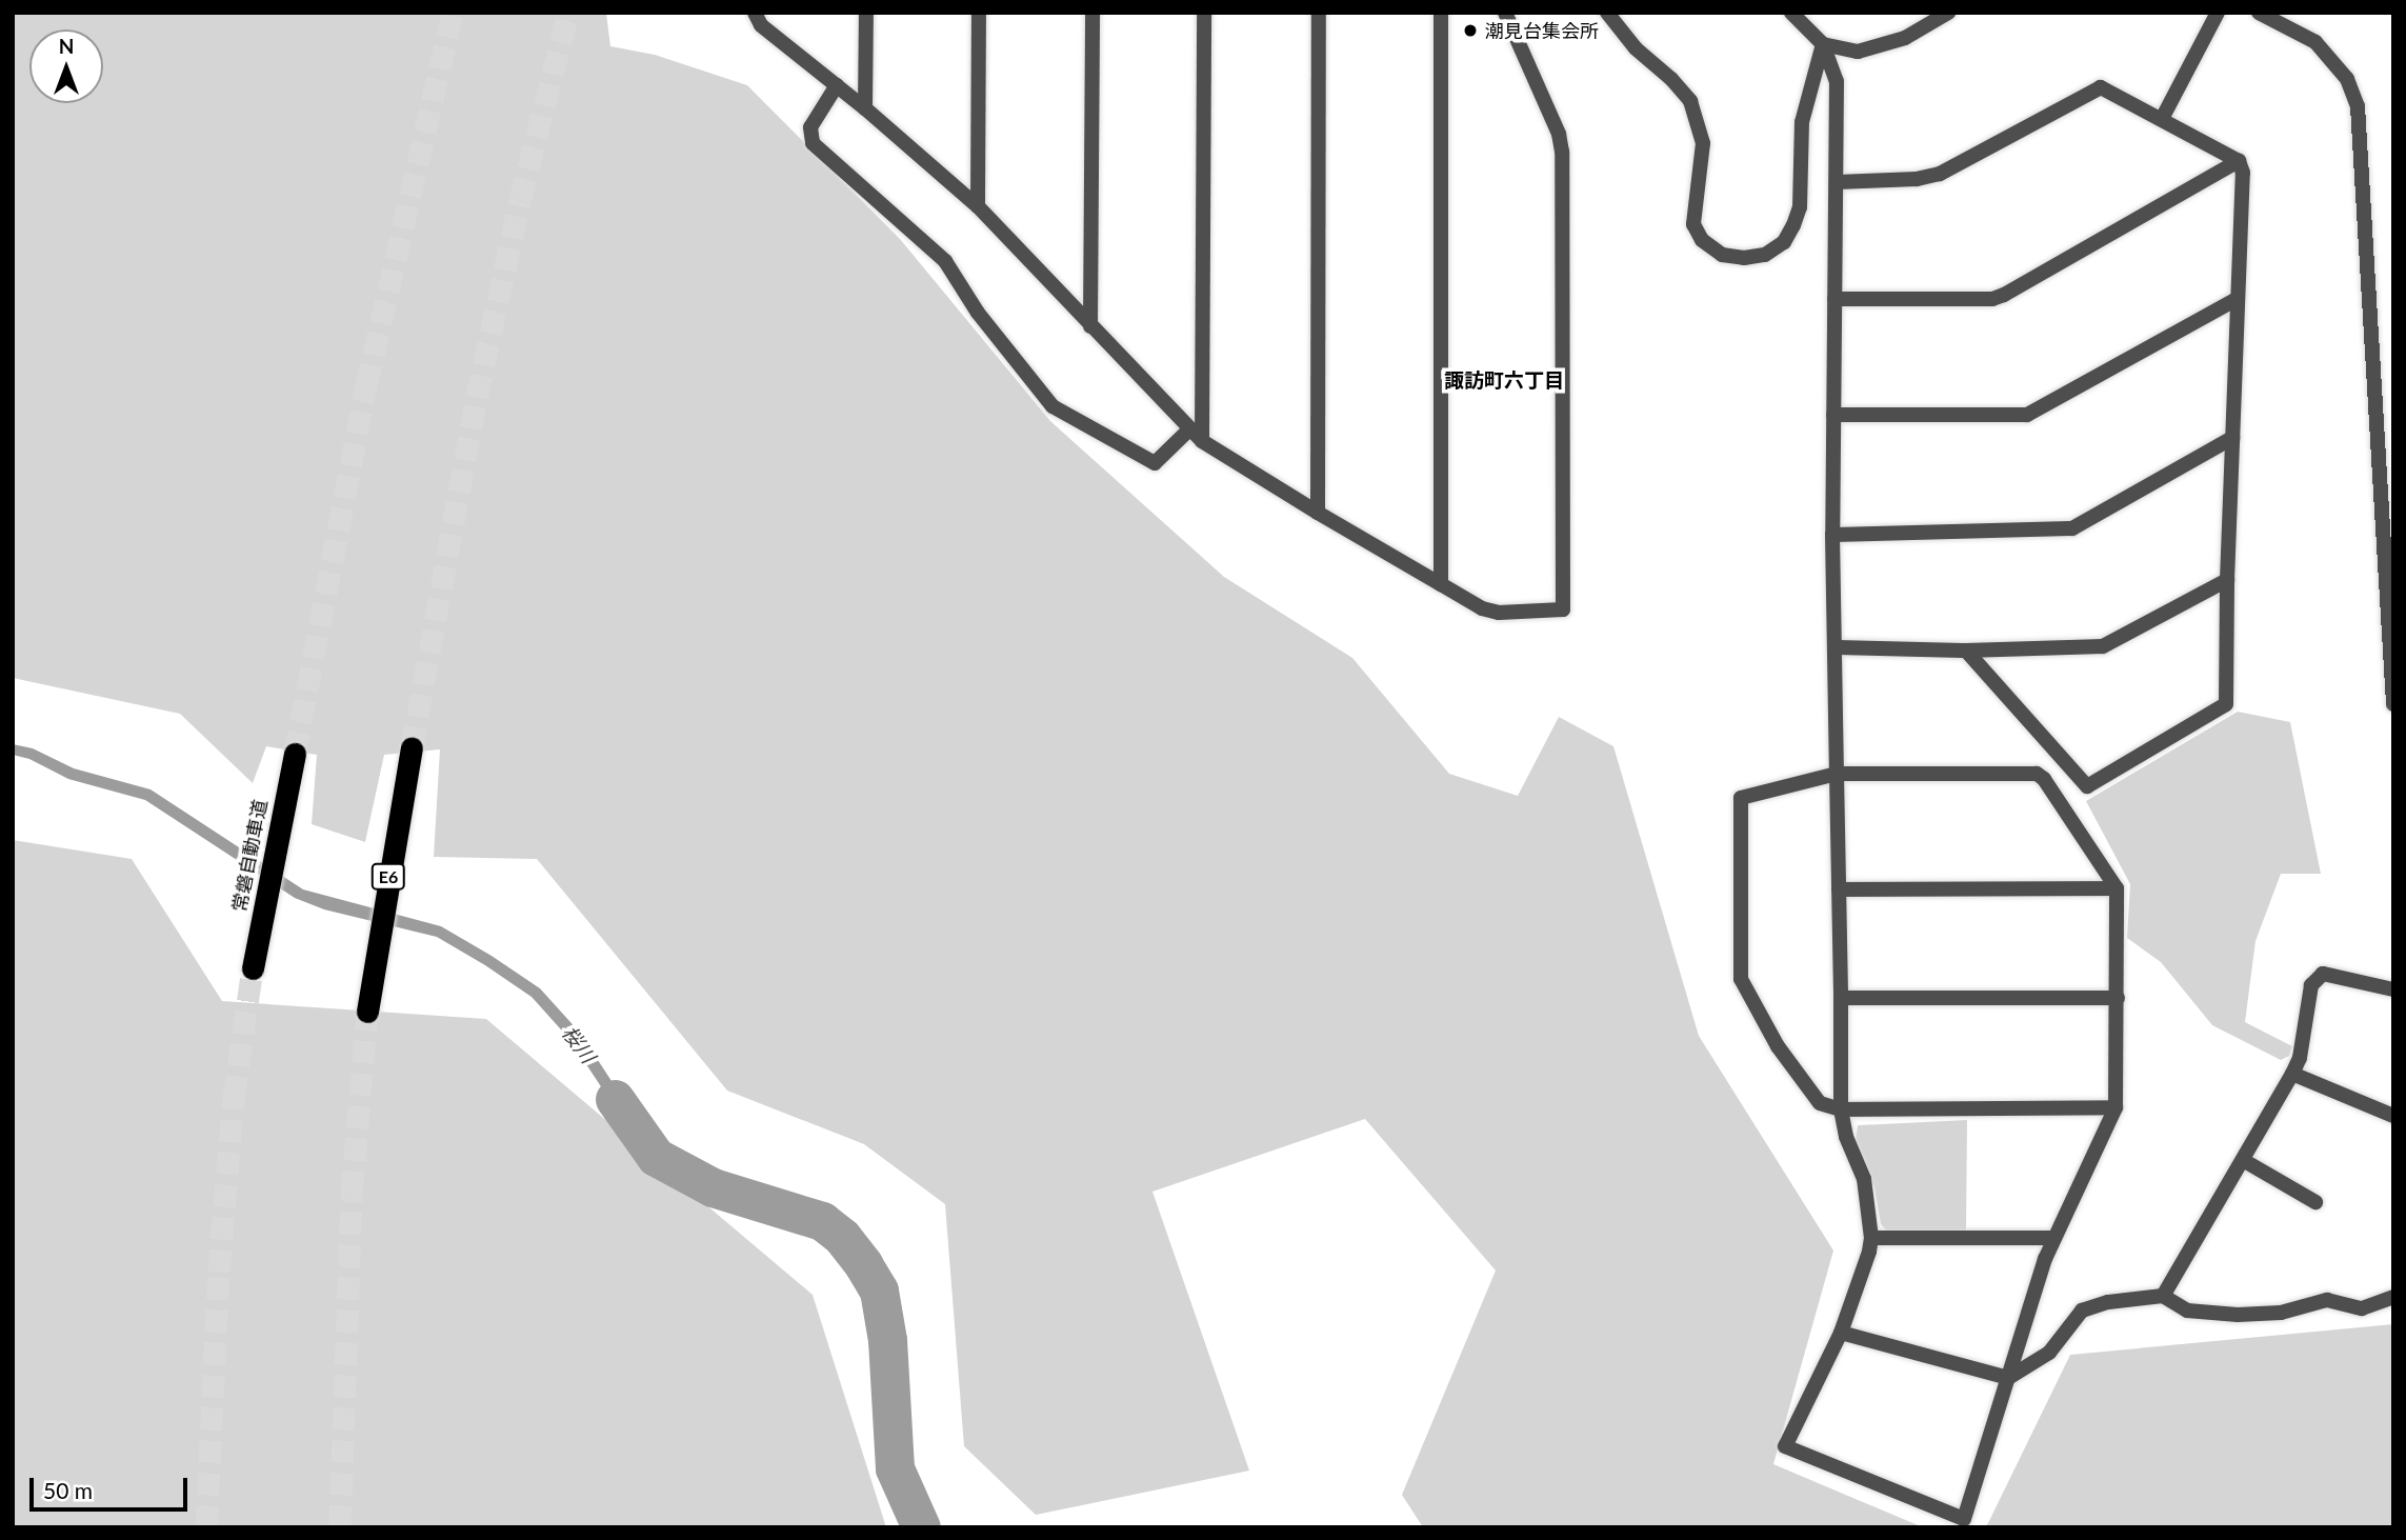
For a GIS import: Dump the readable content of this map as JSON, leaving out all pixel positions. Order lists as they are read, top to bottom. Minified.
{"streets":{"highway":["常磐自動車道","E6"]},"districts":["諏訪町六丁目"],"water":["桜川"],"places":["潮見台集会所"],"scale_bar":"50 m","north":"top"}
